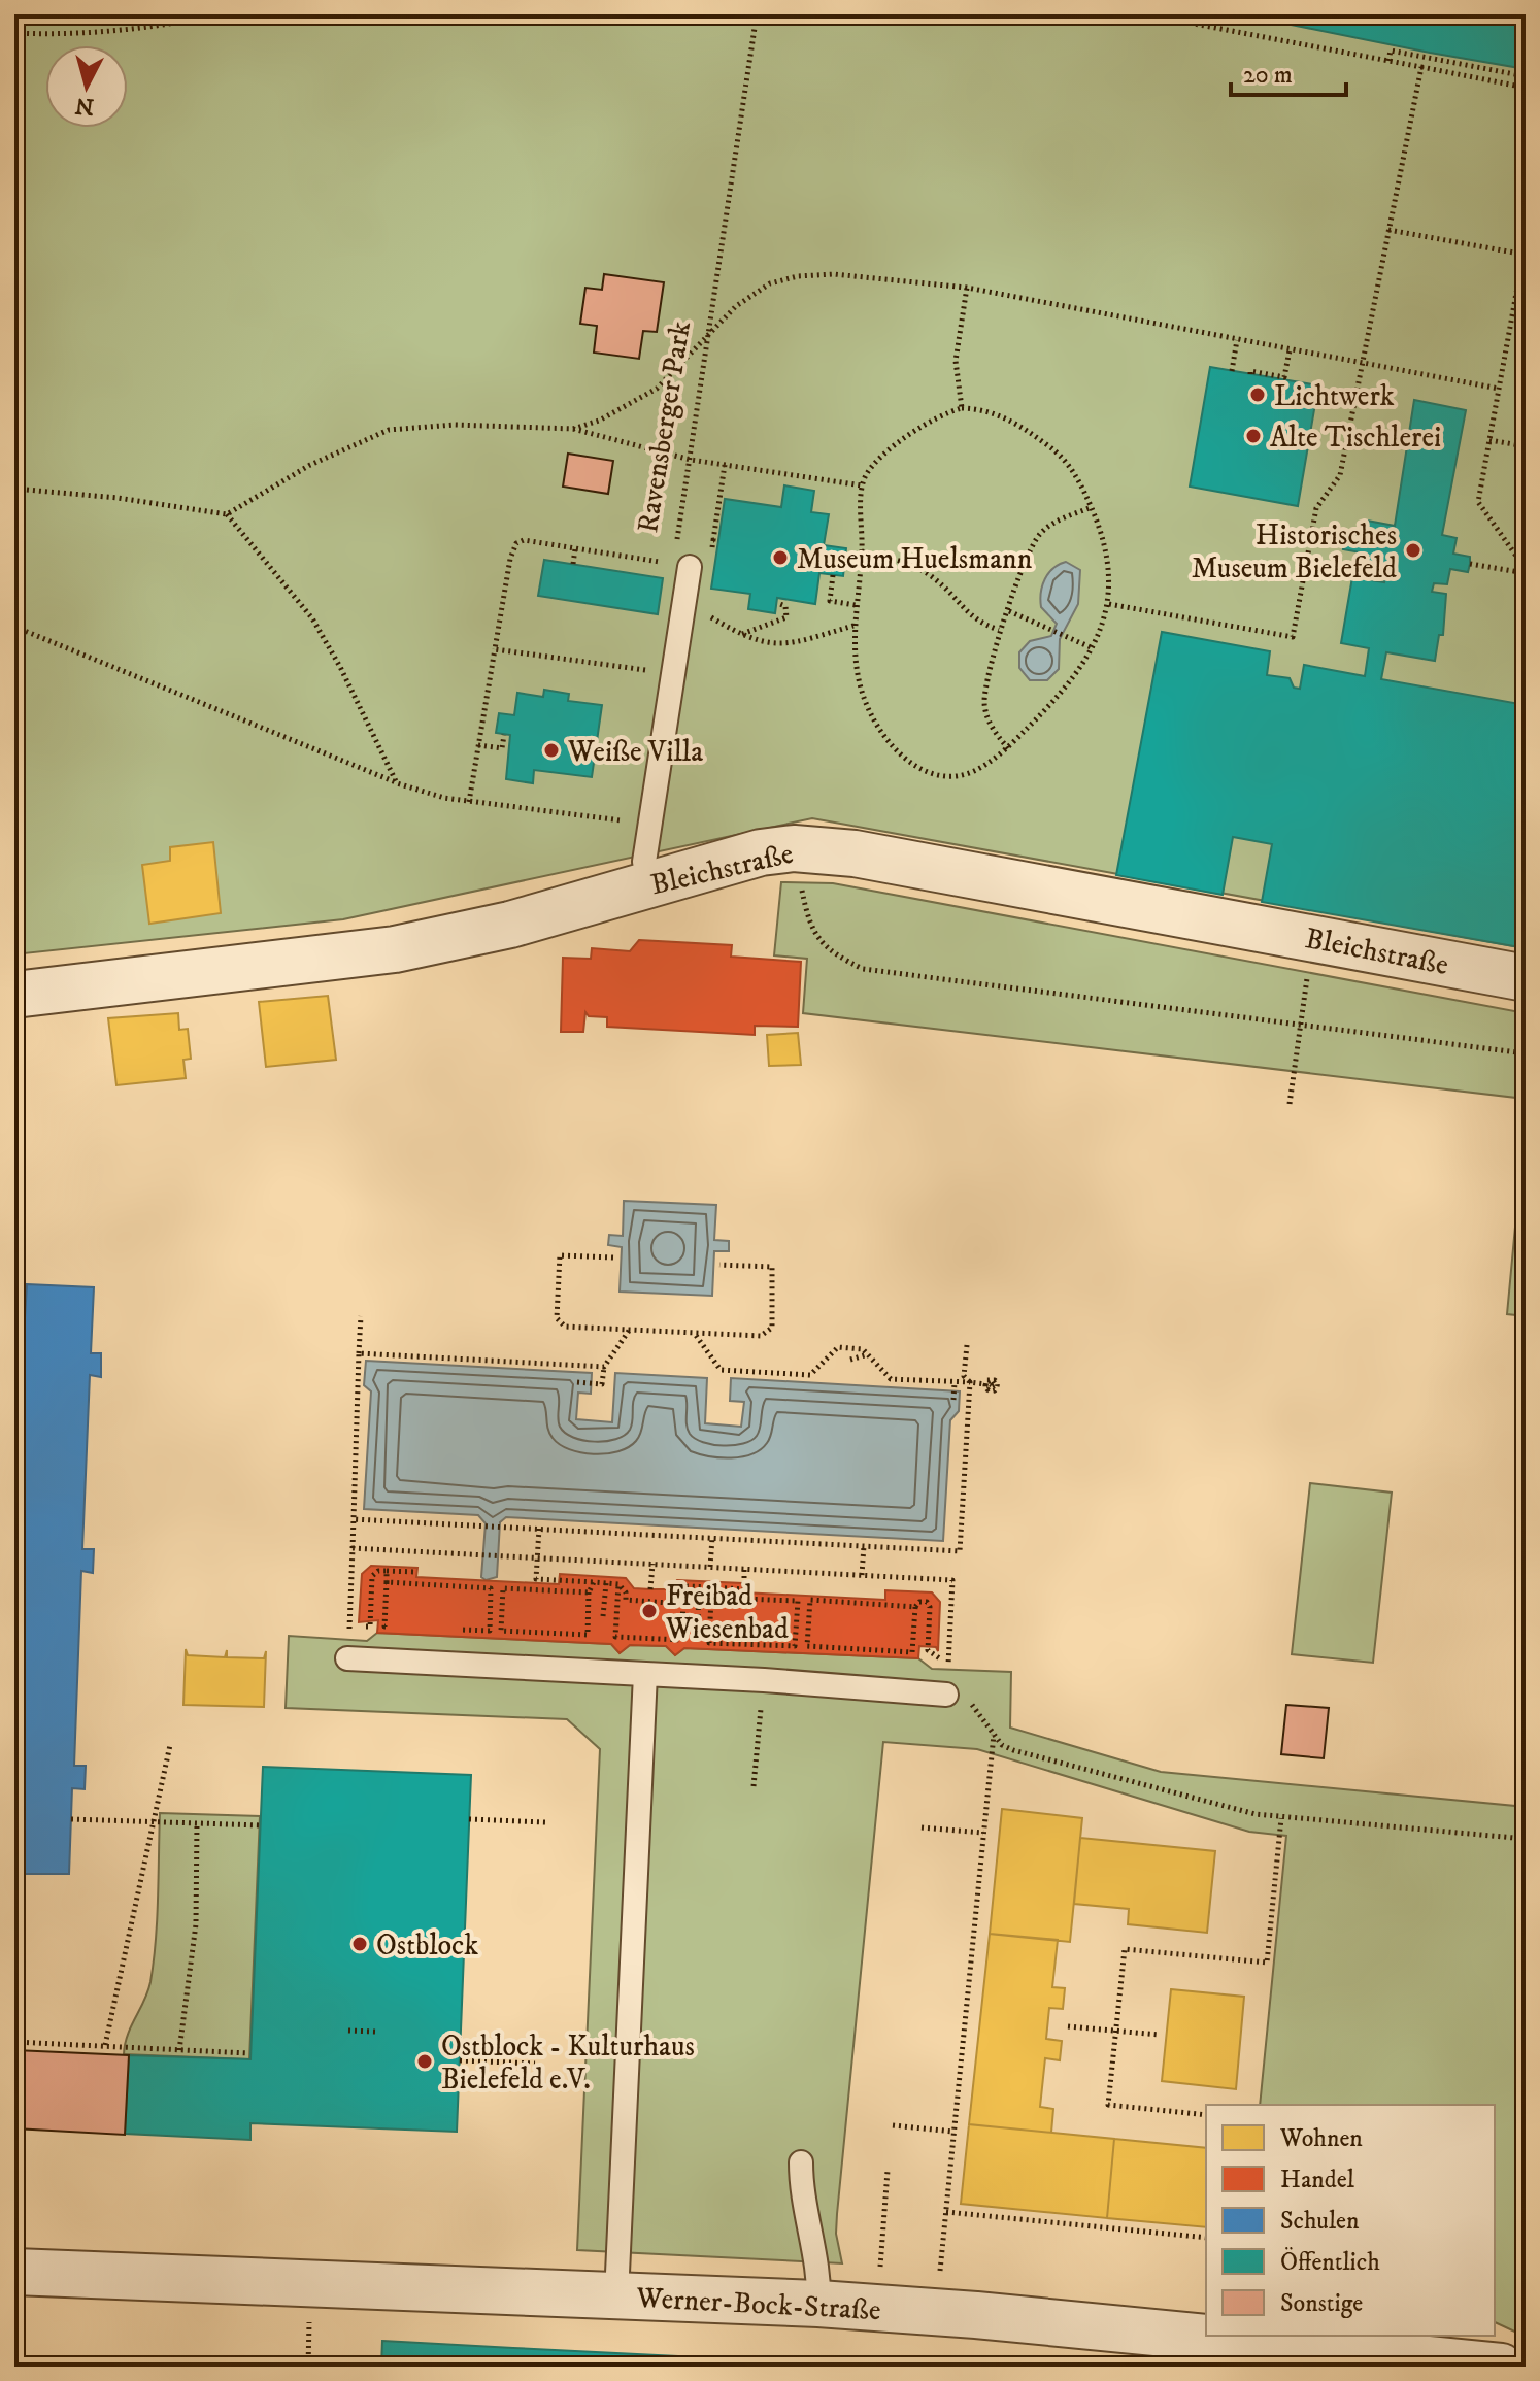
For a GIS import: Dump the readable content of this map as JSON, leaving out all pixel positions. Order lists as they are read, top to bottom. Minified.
{"streets":{"street":["Bleichstraße","Werner-Bock-Straße"],"lane":["Ravensberger Park"]},"crossings":[["Ravensberger Park","Bleichstraße"]],"places":["Lichtwerk","Alte Tischlerei","Historisches Museum Bielefeld","Museum Huelsmann","Weiße Villa","Freibad Wiesenbad","Ostblock","Ostblock - Kulturhaus Bielefeld e.V."],"legend":["Wohnen","Handel","Schulen","Öffentlich","Sonstige"],"scale_bar":"20 m","north":"bottom"}
